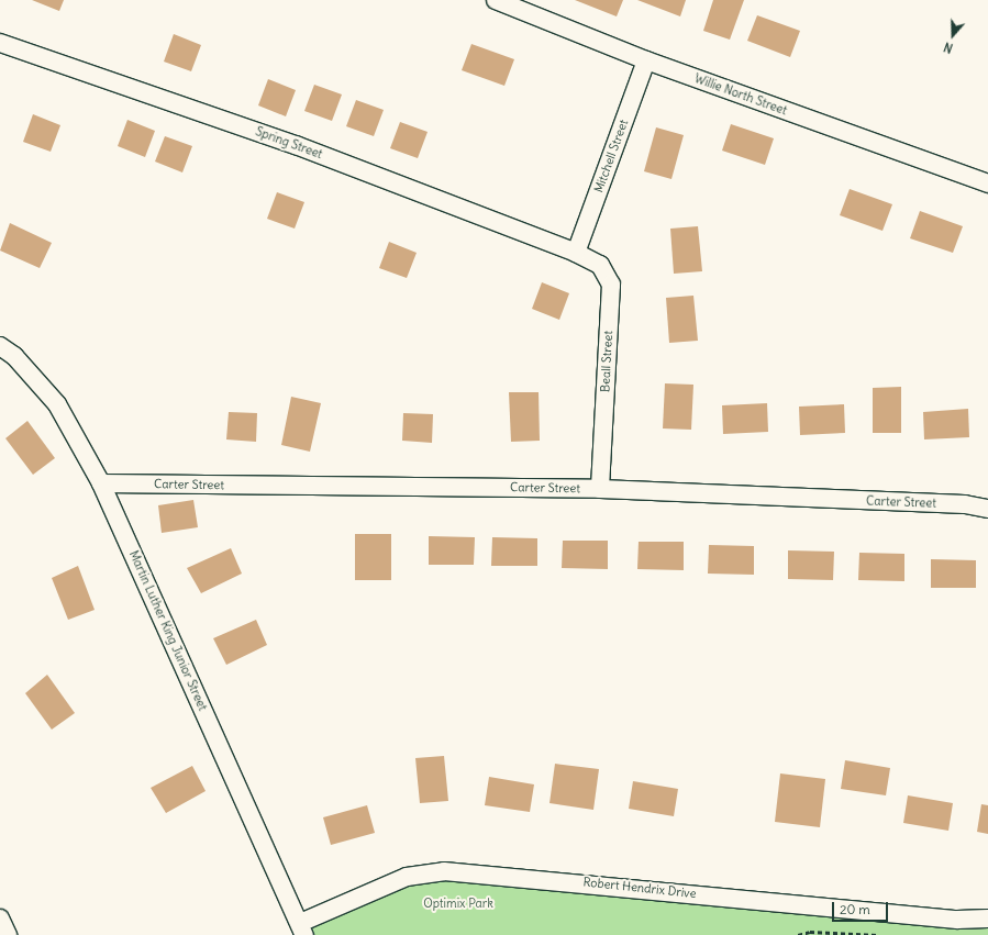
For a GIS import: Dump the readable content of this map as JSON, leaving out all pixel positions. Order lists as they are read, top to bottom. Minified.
{"streets":{"street":["Willie North Street","Spring Street","Mitchell Street","Beall Street","Carter Street","Martin Luther King Junior Street","Robert Hendrix Drive"]},"crossings":[["Willie North Street","Mitchell Street"],["Spring Street","Mitchell Street"],["Spring Street","Beall Street"],["Mitchell Street","Beall Street"],["Beall Street","Carter Street"],["Carter Street","Martin Luther King Junior Street"],["Martin Luther King Junior Street","Robert Hendrix Drive"]],"parks":["Optimix Park"],"scale_bar":"20 m","north":"bottom"}
